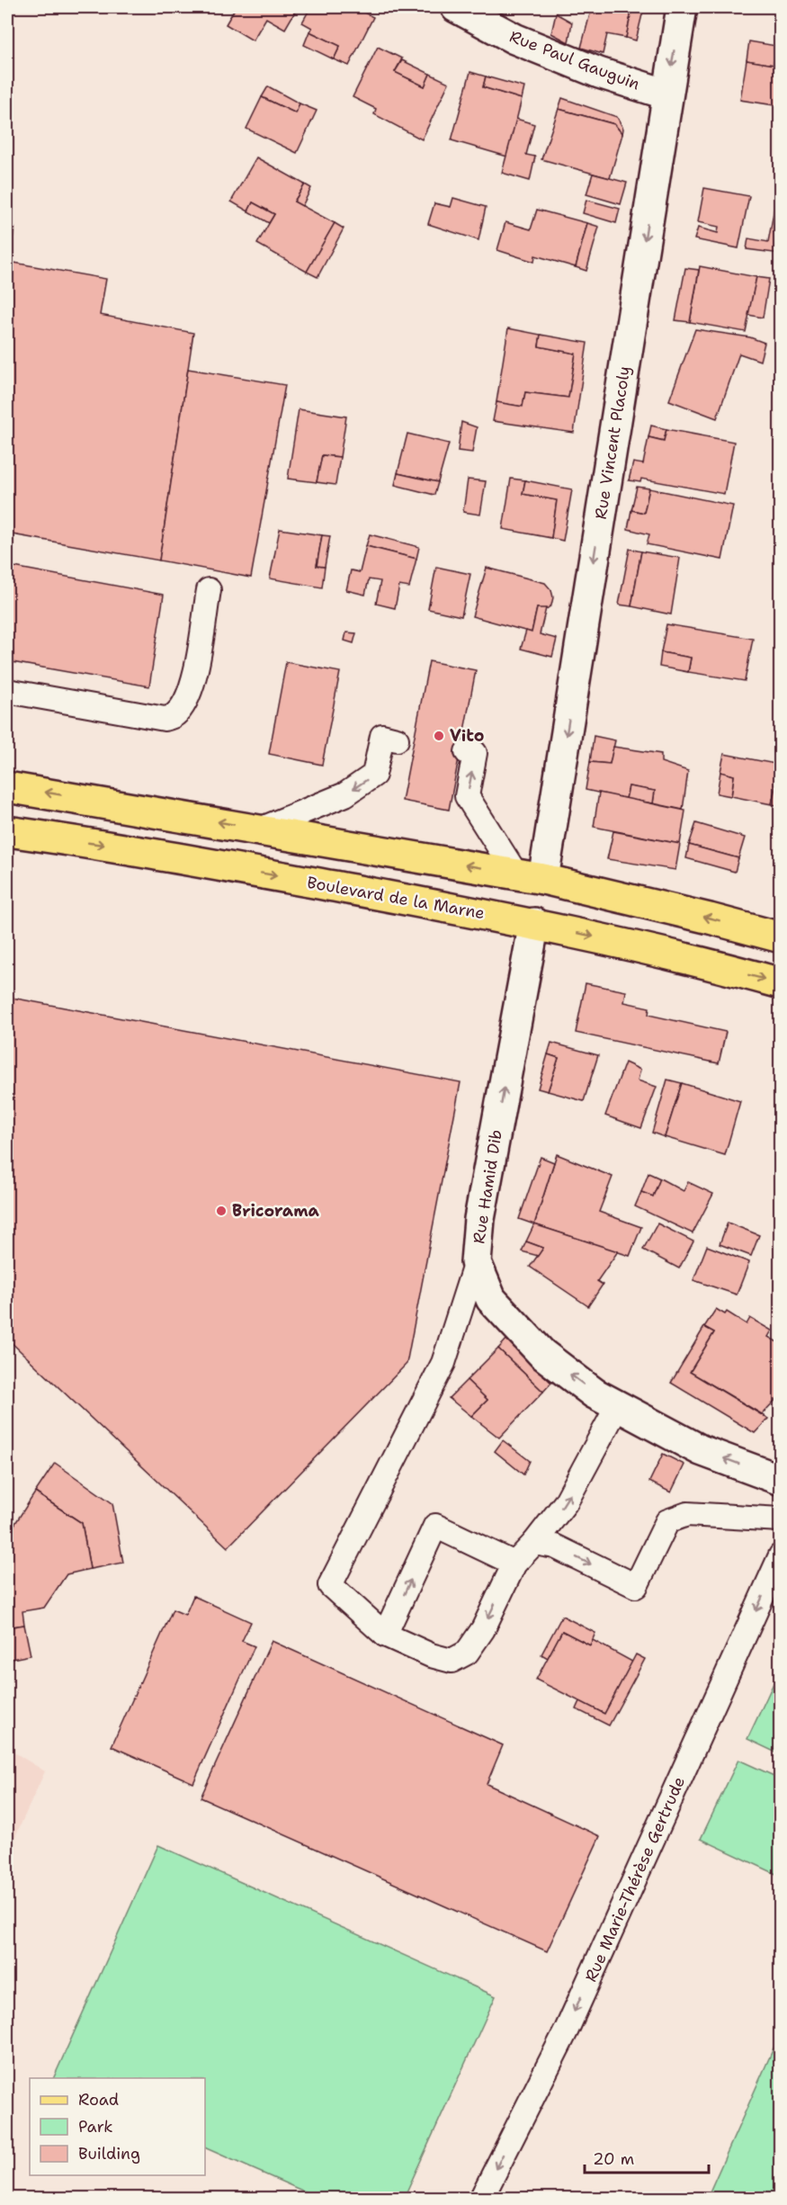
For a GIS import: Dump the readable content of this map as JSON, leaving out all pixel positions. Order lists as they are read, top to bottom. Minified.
{"streets":{"main road":["Boulevard de la Marne"],"street":["Rue Paul Gauguin","Rue Vincent Placoly","Rue Hamid Dib"],"lane":["Rue Marie-Thérèse Gertrude"]},"crossings":[["Rue Paul Gauguin","Rue Vincent Placoly"],["Boulevard de la Marne","Rue Hamid Dib"]],"one_way":["Rue Vincent Placoly","Rue Hamid Dib","Rue Marie-Thérèse Gertrude"],"places":["Vito","Bricorama"],"legend":["Road","Park","Building"],"scale_bar":"20 m"}
